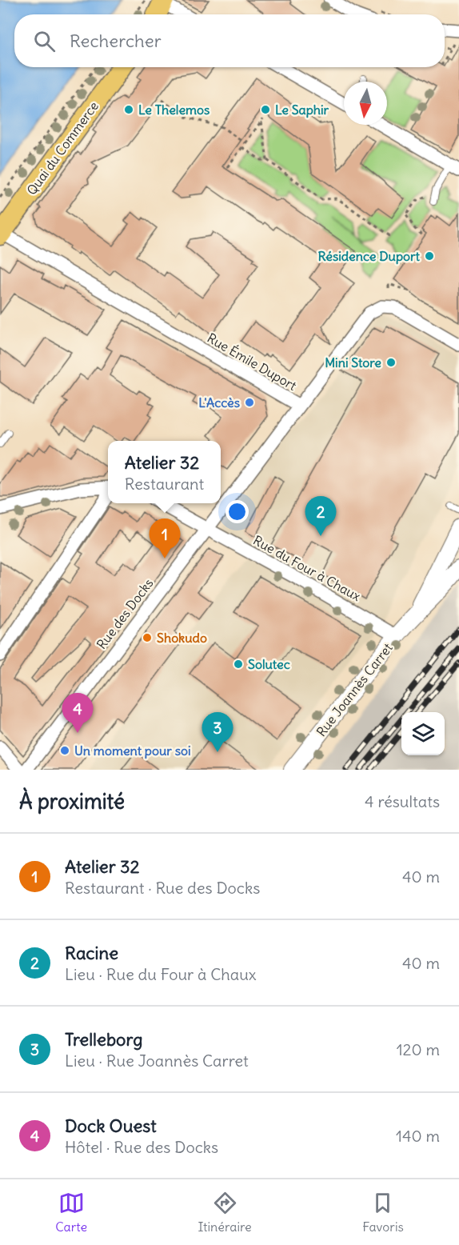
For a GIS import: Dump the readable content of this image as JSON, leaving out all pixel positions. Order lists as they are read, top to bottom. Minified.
{"streets":{"main road":["Quai du Commerce"],"street":["Rue Émile Duport","Rue du Four à Chaux","Rue des Docks","Rue Joannès Carret"]},"crossings":[["Quai du Commerce","Rue Émile Duport"],["Rue Émile Duport","Rue des Docks"],["Rue du Four à Chaux","Rue des Docks"],["Rue du Four à Chaux","Rue Joannès Carret"]],"places":["Le Thelemos","Le Saphir","Résidence Duport","Mini Store","L'Accès","Shokudo","Solutec","Un moment pour soi"],"north":"bottom","page":{"search":"Rechercher","popup":["Atelier 32","Restaurant"],"pins":["2","1","4","3"],"heading":["À proximité","4 résultats"],"list":[{"mark":"1","name":"Atelier 32","note":"Restaurant · Rue des Docks","value":"40 m"},{"mark":"2","name":"Racine","note":"Lieu · Rue du Four à Chaux","value":"40 m"},{"mark":"3","name":"Trelleborg","note":"Lieu · Rue Joannès Carret","value":"120 m"},{"mark":"4","name":"Dock Ouest","note":"Hôtel · Rue des Docks","value":"140 m"}],"nav":["Carte","Itinéraire","Favoris"]}}
